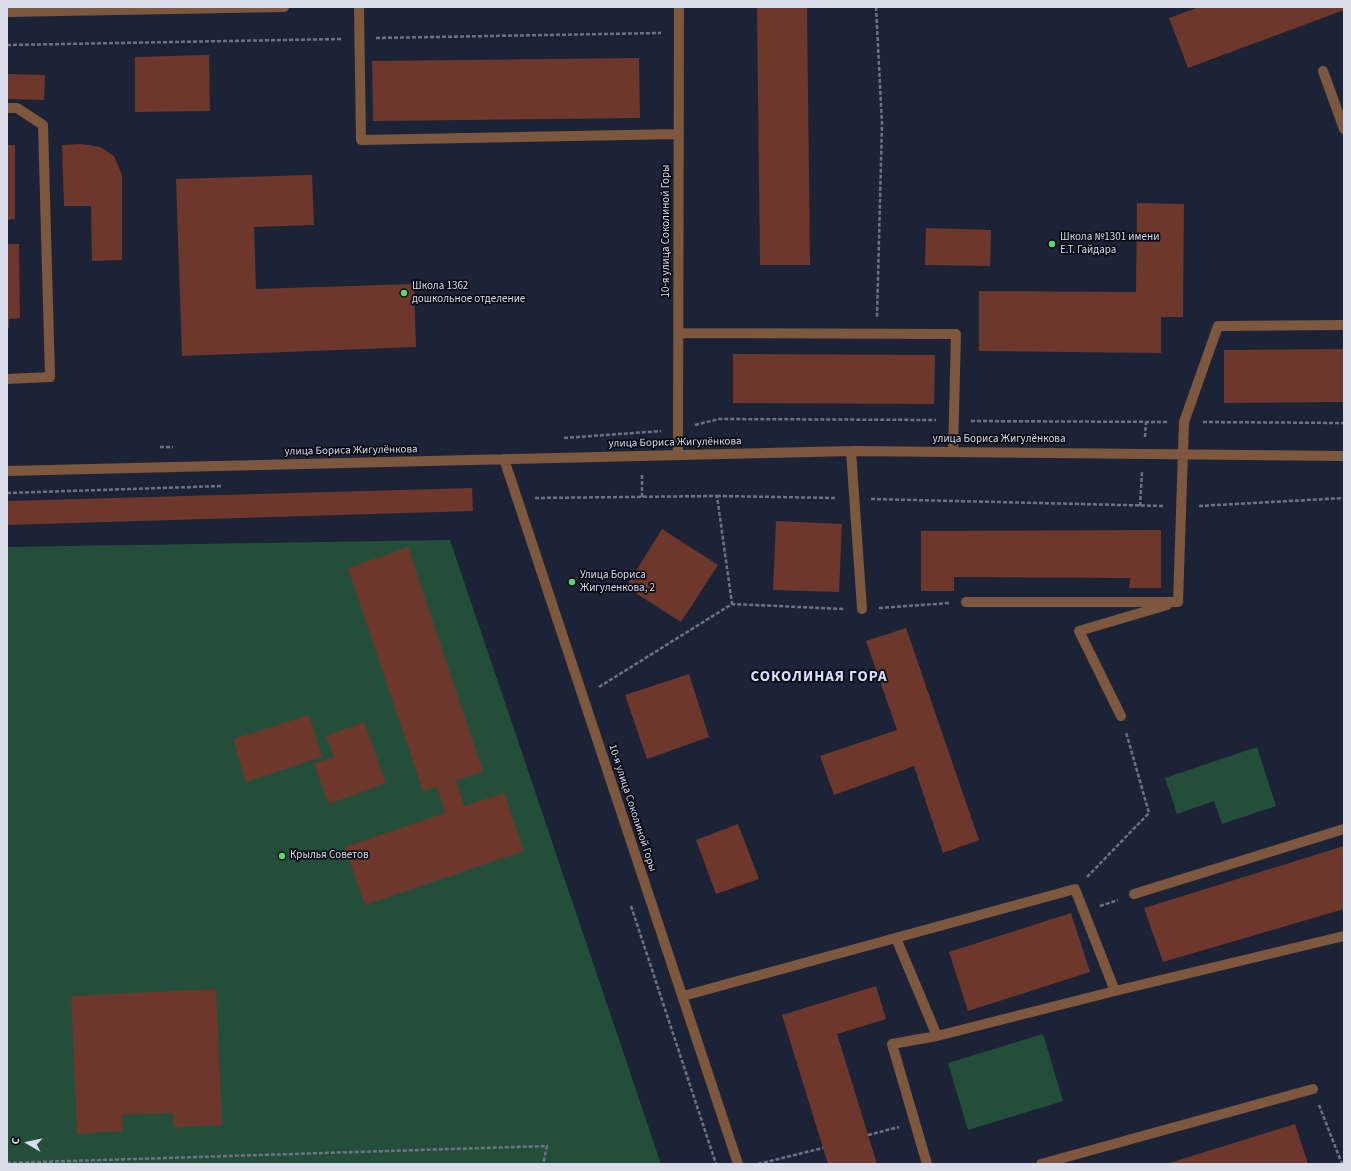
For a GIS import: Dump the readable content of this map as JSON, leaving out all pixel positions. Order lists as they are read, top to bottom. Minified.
{"streets":{"street":["10-я улица Соколиной Горы","улица Бориса Жигулёнкова"]},"crossings":[["10-я улица Соколиной Горы","улица Бориса Жигулёнкова"]],"districts":["СОКОЛИНАЯ ГОРА"],"places":["Школа №1301 имени Е.Т. Гайдара","Школа 1362 дошкольное отделение","Улица Бориса Жигуленкова, 2","Крылья Советов"],"north":"left"}
